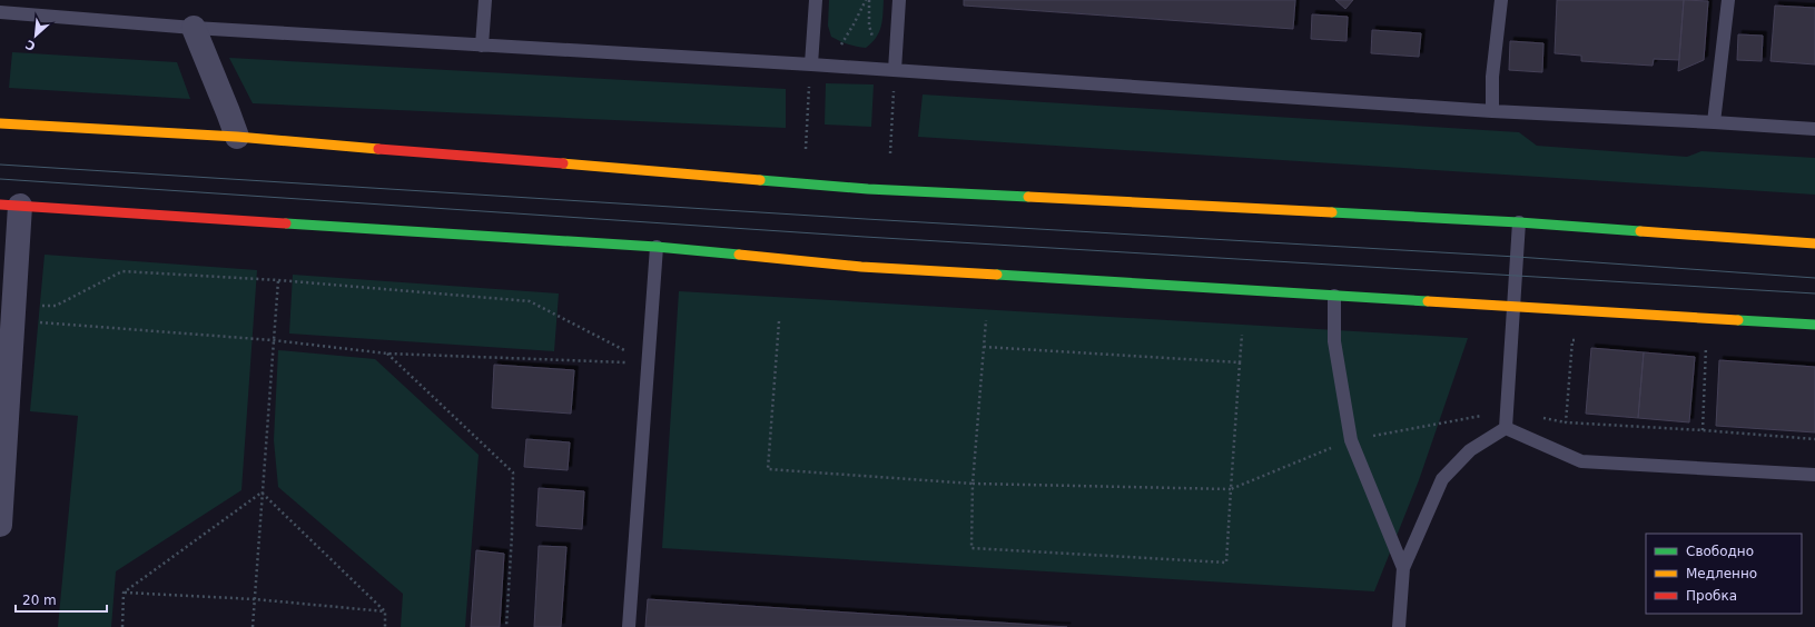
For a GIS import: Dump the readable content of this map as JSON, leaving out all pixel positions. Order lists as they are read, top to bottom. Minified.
{"legend":["Свободно","Медленно","Пробка"],"scale_bar":"20 m","north":"bottom left"}
